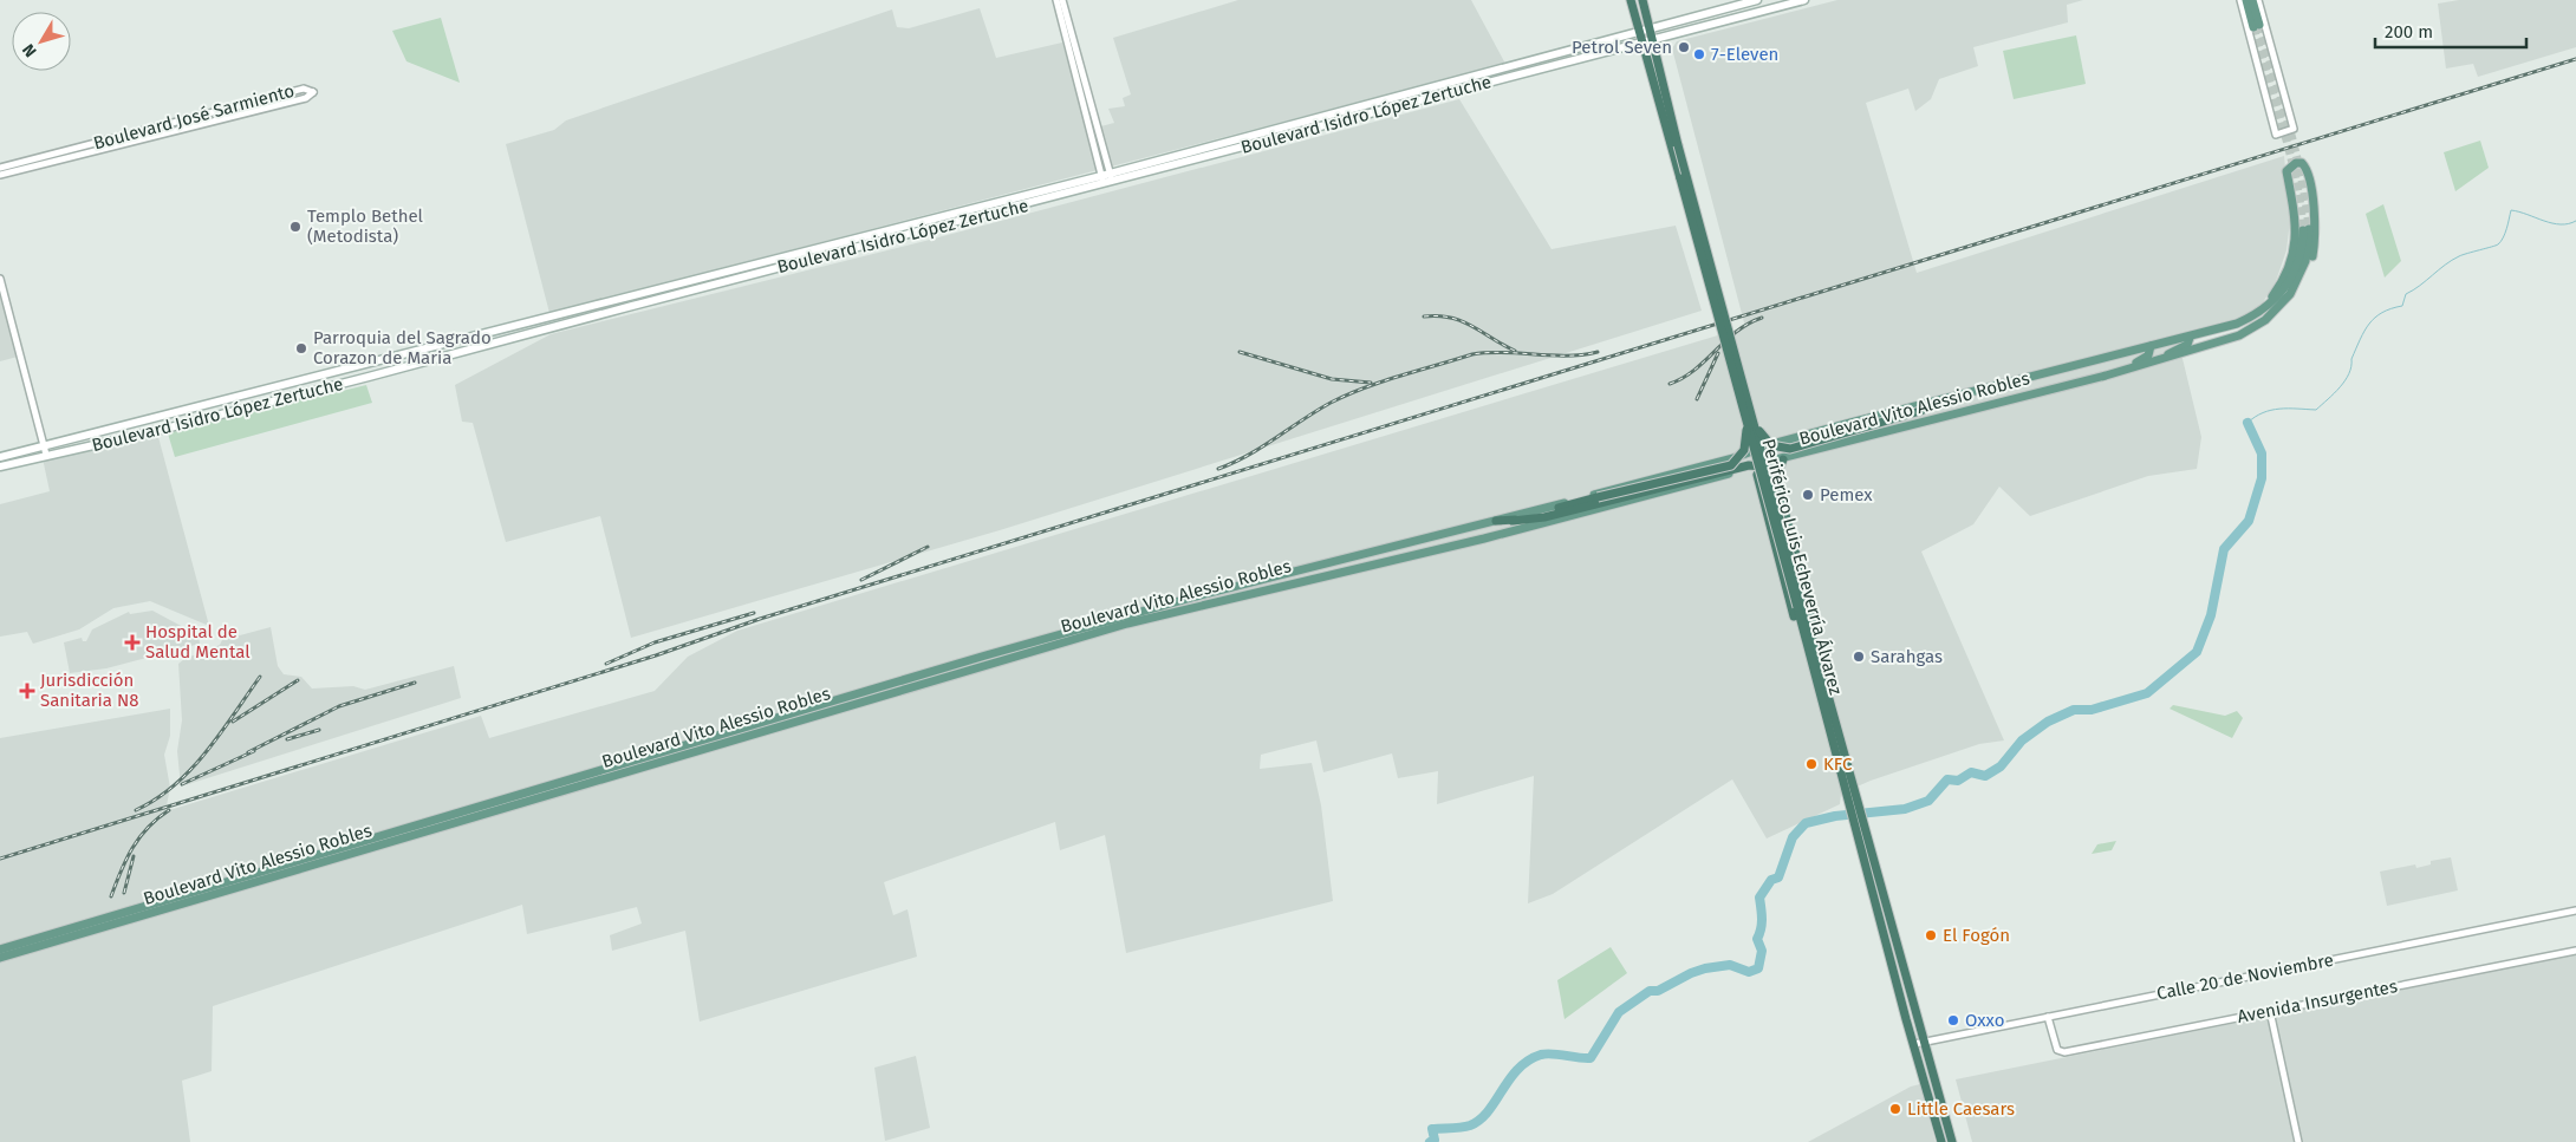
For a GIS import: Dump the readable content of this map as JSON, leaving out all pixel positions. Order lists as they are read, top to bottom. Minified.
{"streets":{"highway":["Periférico Luis Echeverría Álvarez"],"main road":["Boulevard Isidro López Zertuche","Boulevard Vito Alessio Robles"],"street":["Boulevard José Sarmiento","Calle 20 de Noviembre","Avenida Insurgentes"]},"crossings":[["Boulevard Isidro López Zertuche","Periférico Luis Echeverría Álvarez"],["Periférico Luis Echeverría Álvarez","Calle 20 de Noviembre"],["Calle 20 de Noviembre","Avenida Insurgentes"]],"places":{"other":["Petrol Seven","7-Eleven","Templo Bethel (Metodista)","Parroquia del Sagrado Corazon de Maria","Pemex","Sarahgas","KFC","El Fogón","Oxxo","Little Caesars"],"health":["Hospital de Salud Mental","Jurisdicción Sanitaria N8"]},"scale_bar":"200 m","north":"bottom left"}
